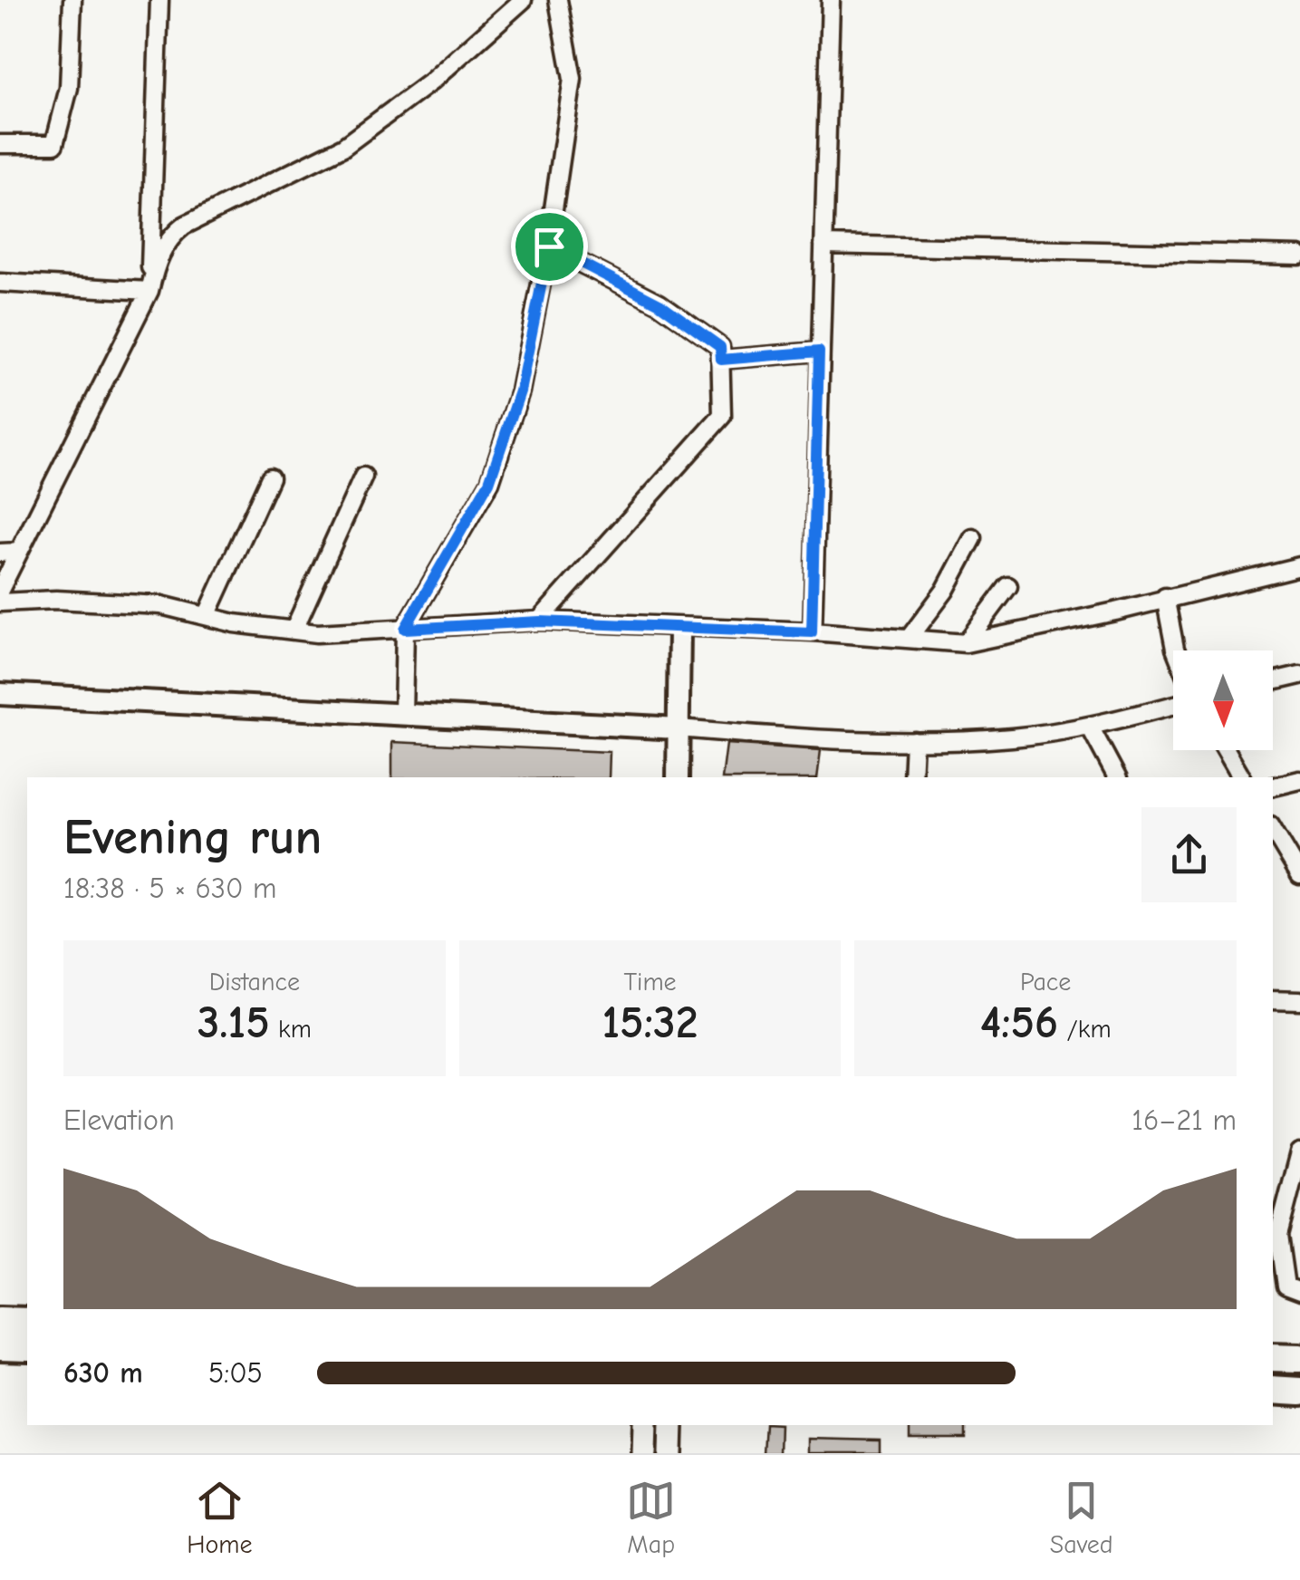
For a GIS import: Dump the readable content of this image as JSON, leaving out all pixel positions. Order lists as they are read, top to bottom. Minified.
{"north":"bottom","page":{"heading":["Evening run","18:38 · 5 × 630 m"],"stats":[["Distance","3.15 km"],["Time","15:32"],["Pace","4:56 /km"]],"chart":["Elevation","16–21 m"],"list":[{"name":"630 m","note":"5:05"}],"tabs":["Home","Map","Saved"]}}
